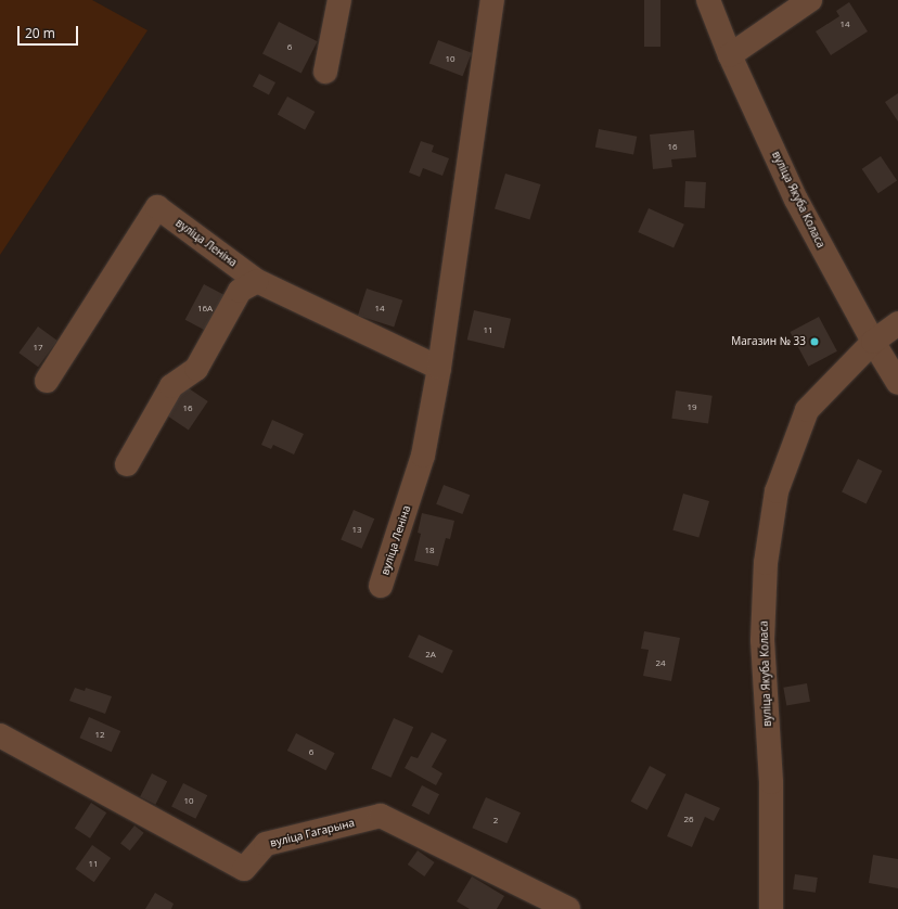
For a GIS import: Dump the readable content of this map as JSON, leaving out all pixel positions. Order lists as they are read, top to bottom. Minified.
{"streets":{"street":["вуліца Якуба Коласа","вуліца Леніна","вуліца Гагарына"]},"places":["Магазин № 33"],"house_numbers":["14","6","10","16","16А","14","11","17","19","16","13","18","2А","24","12","6","10","26","2","11"],"scale_bar":"20 m"}
